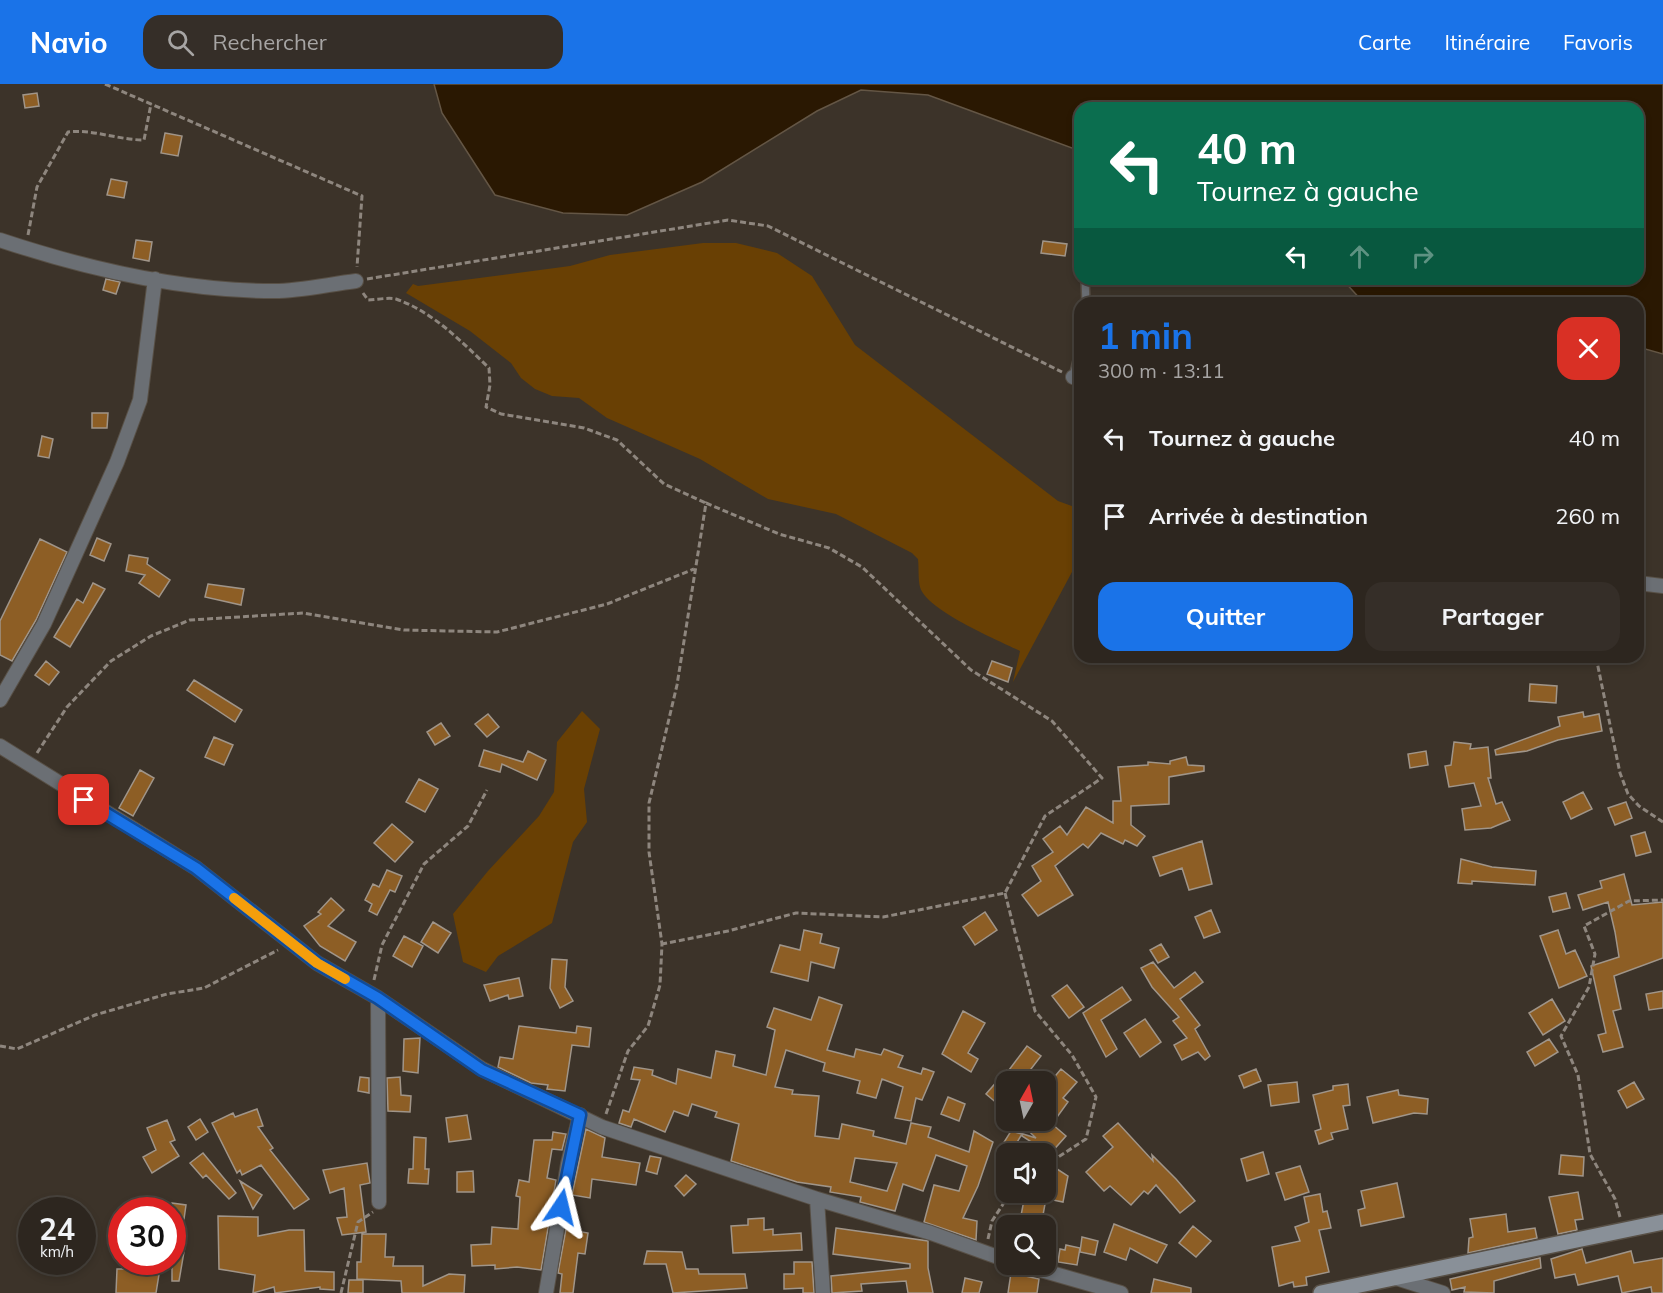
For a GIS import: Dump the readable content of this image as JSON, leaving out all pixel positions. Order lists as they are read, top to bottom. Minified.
{"north":"top","page":{"header":"Navio","search":"Rechercher","nav":["Carte","Itinéraire","Favoris"],"turn":["40 m","Tournez à gauche"],"heading":["1 min","300 m · 13:11"],"list":[{"name":"Tournez à gauche","value":"40 m"},{"name":"Arrivée à destination","value":"260 m"}],"buttons":["Quitter","Partager"],"speed":"24 km/h","limit":"30"}}
